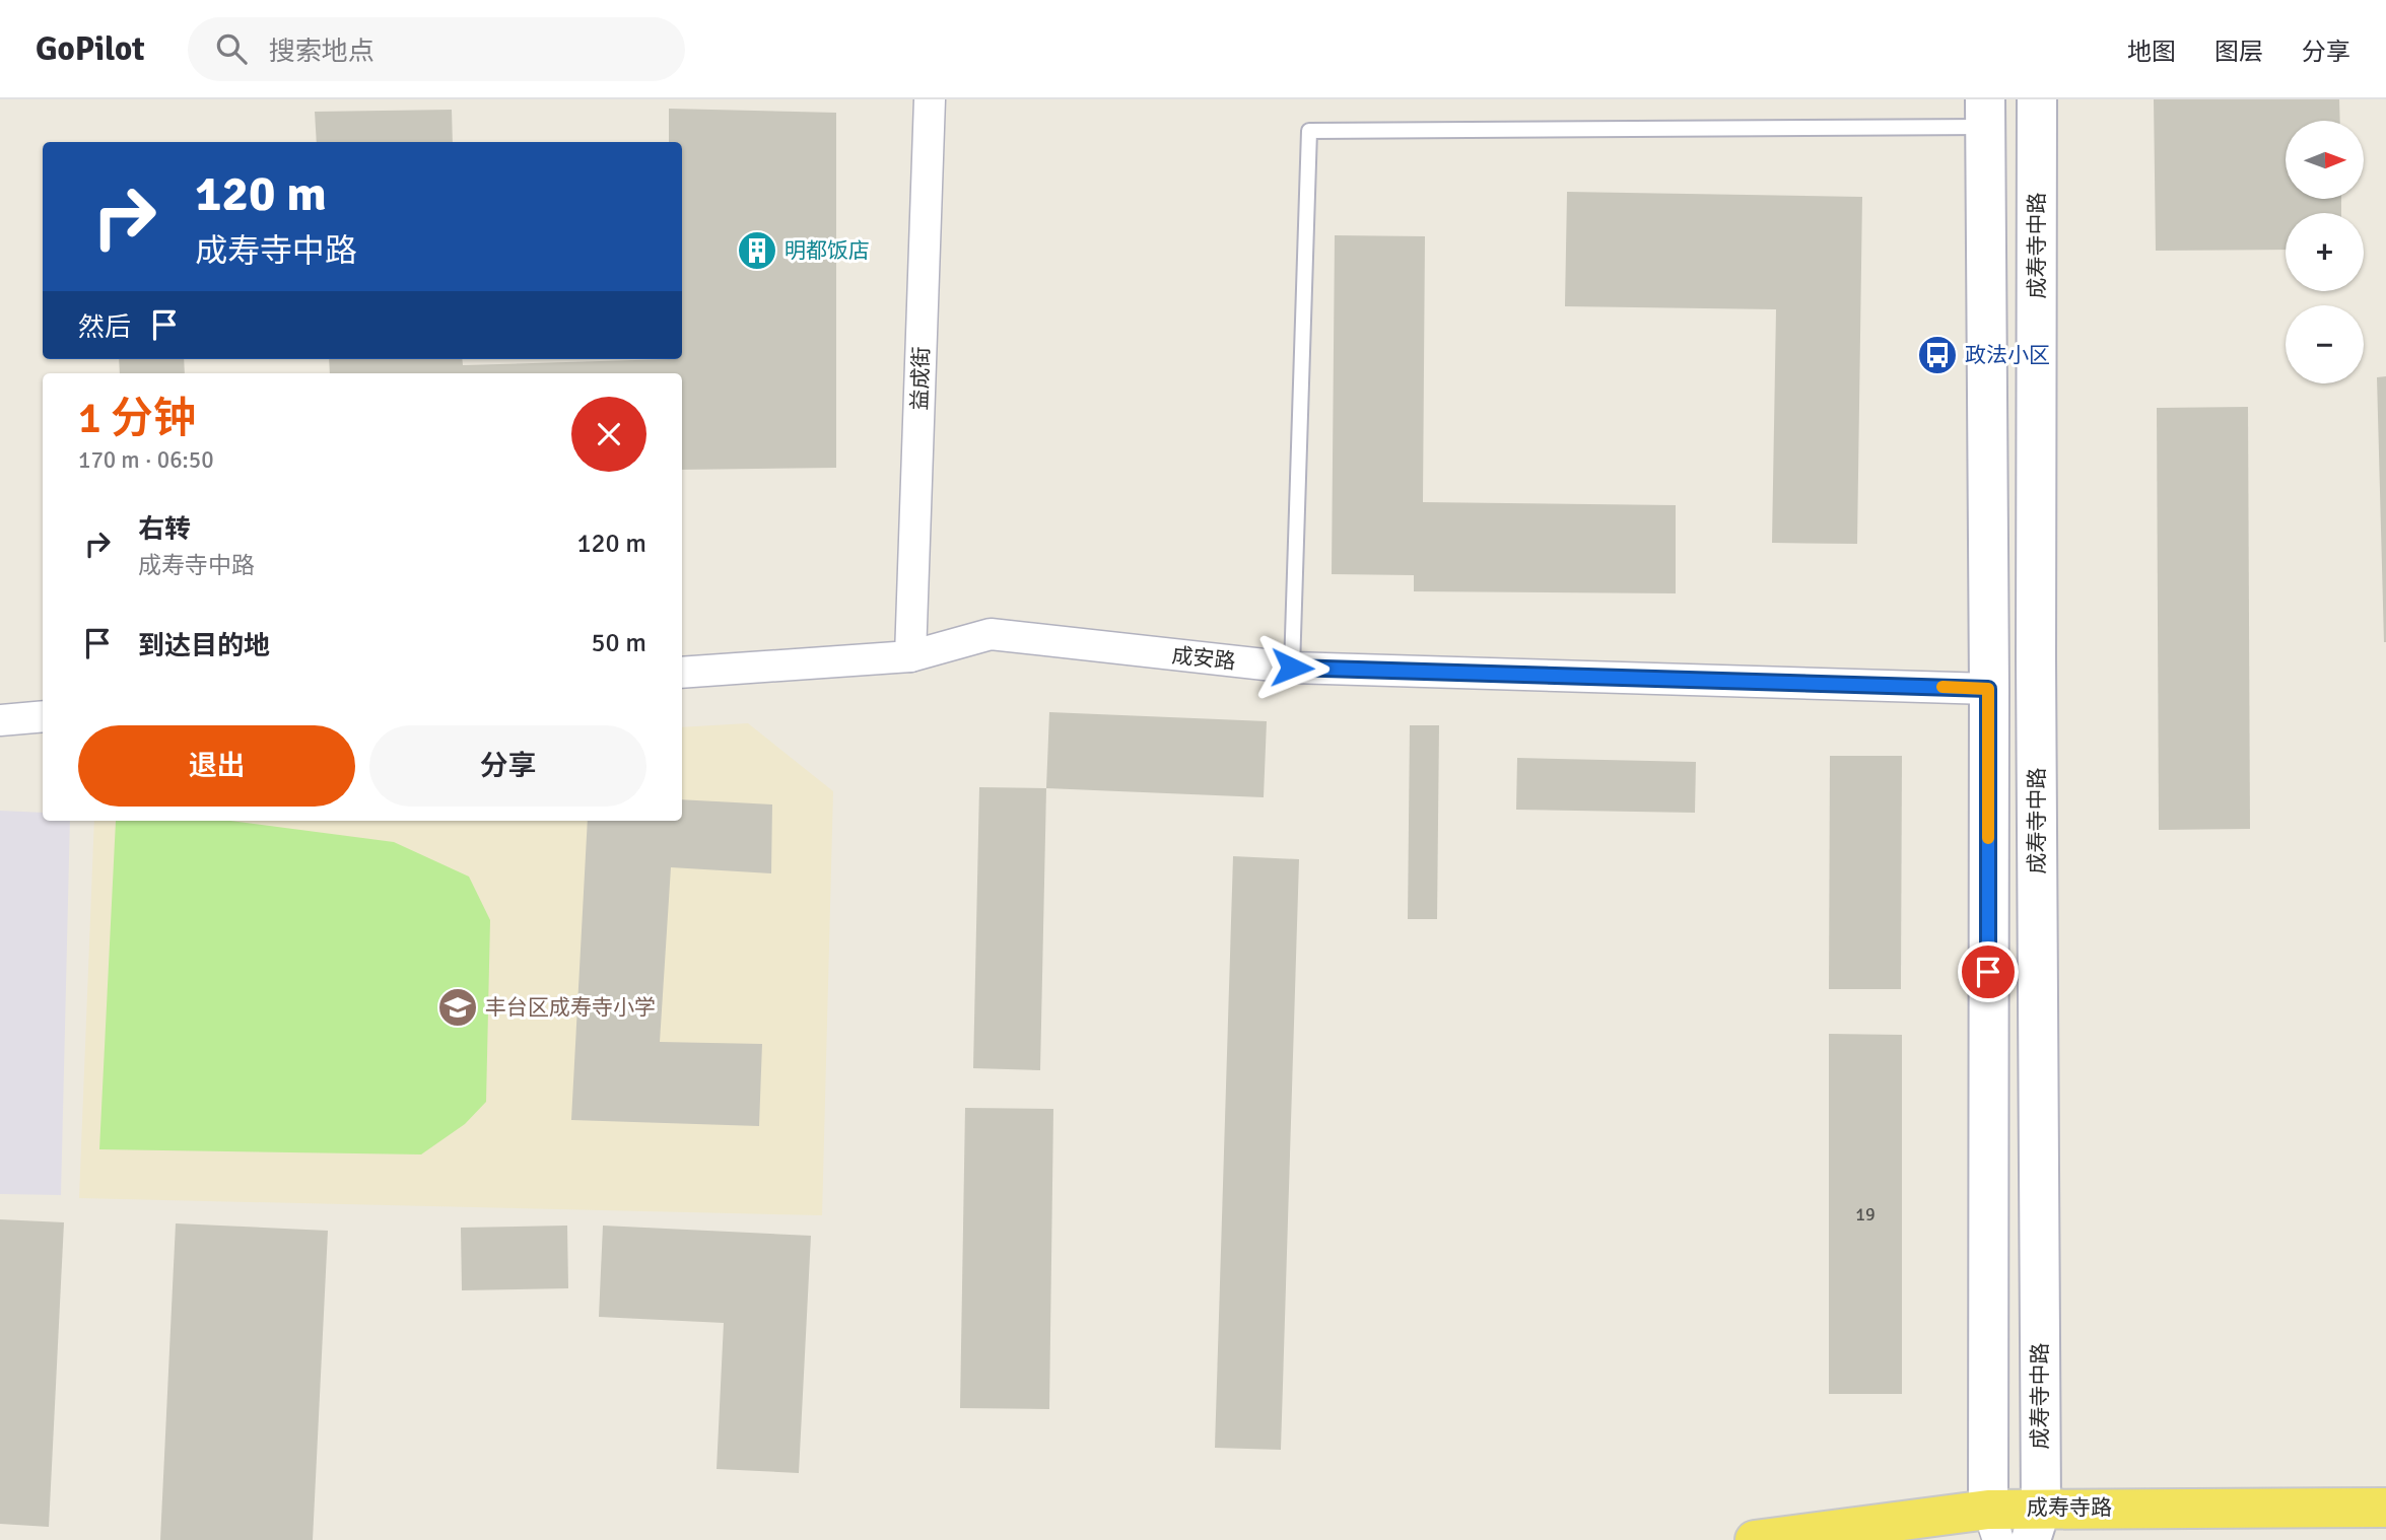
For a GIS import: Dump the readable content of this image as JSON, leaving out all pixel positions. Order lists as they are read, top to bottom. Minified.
{"streets":{"main road":["成寿寺路"],"street":["成寿寺中路","益成街","成安路"]},"crossings":[["成寿寺中路","成寿寺路"],["益成街","成安路"]],"places":{"building":["明都饭店"],"bus stop":["政法小区"],"school or university":["丰台区成寿寺小学"]},"house_numbers":["19"],"north":"right","page":{"header":"GoPilot","search":"搜索地点","nav":["地图","图层","分享"],"map_buttons":["+","−"],"turn":["120 m","成寿寺中路"],"then":"然后","heading":["1 分钟","170 m · 06:50"],"list":[{"name":"右转","note":"成寿寺中路","value":"120 m"},{"name":"到达目的地","value":"50 m"}],"buttons":["退出","分享"]}}
